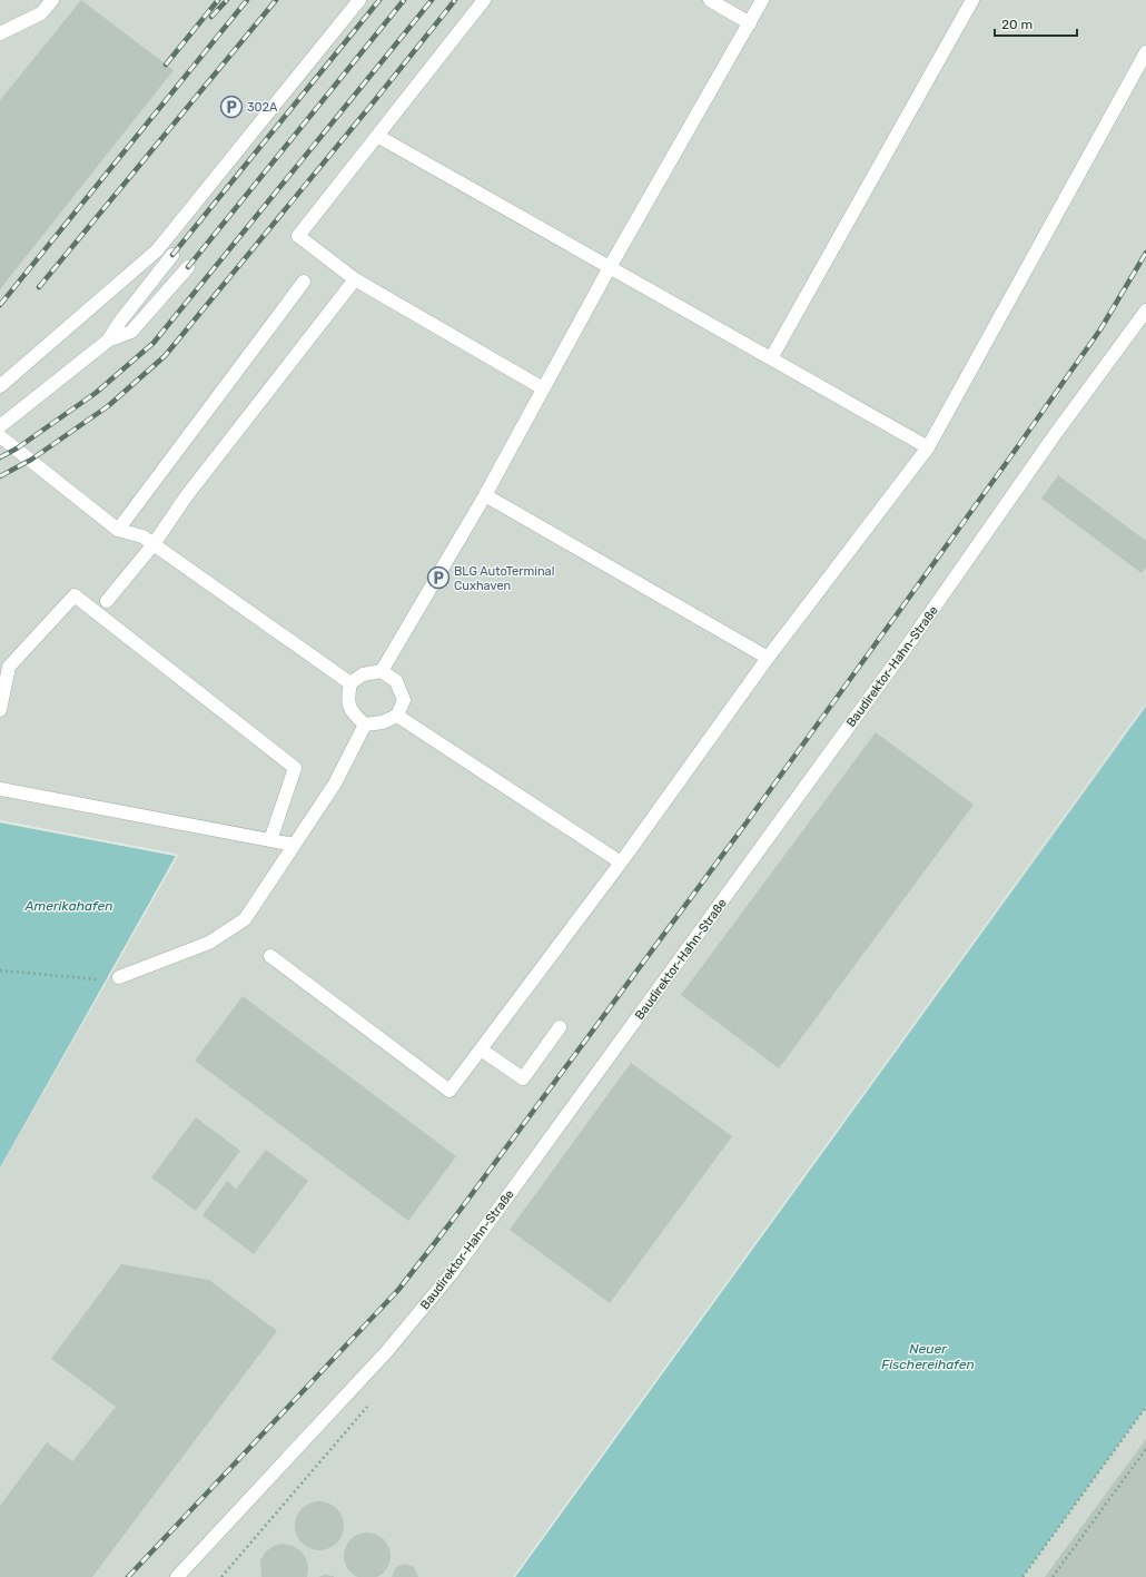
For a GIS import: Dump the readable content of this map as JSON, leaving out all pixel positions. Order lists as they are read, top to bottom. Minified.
{"streets":{"street":["Baudirektor-Hahn-Straße"]},"water":["Amerikahafen","Neuer Fischereihafen"],"places":{"parking":["302A","BLG AutoTerminal Cuxhaven"]},"scale_bar":"20 m"}
